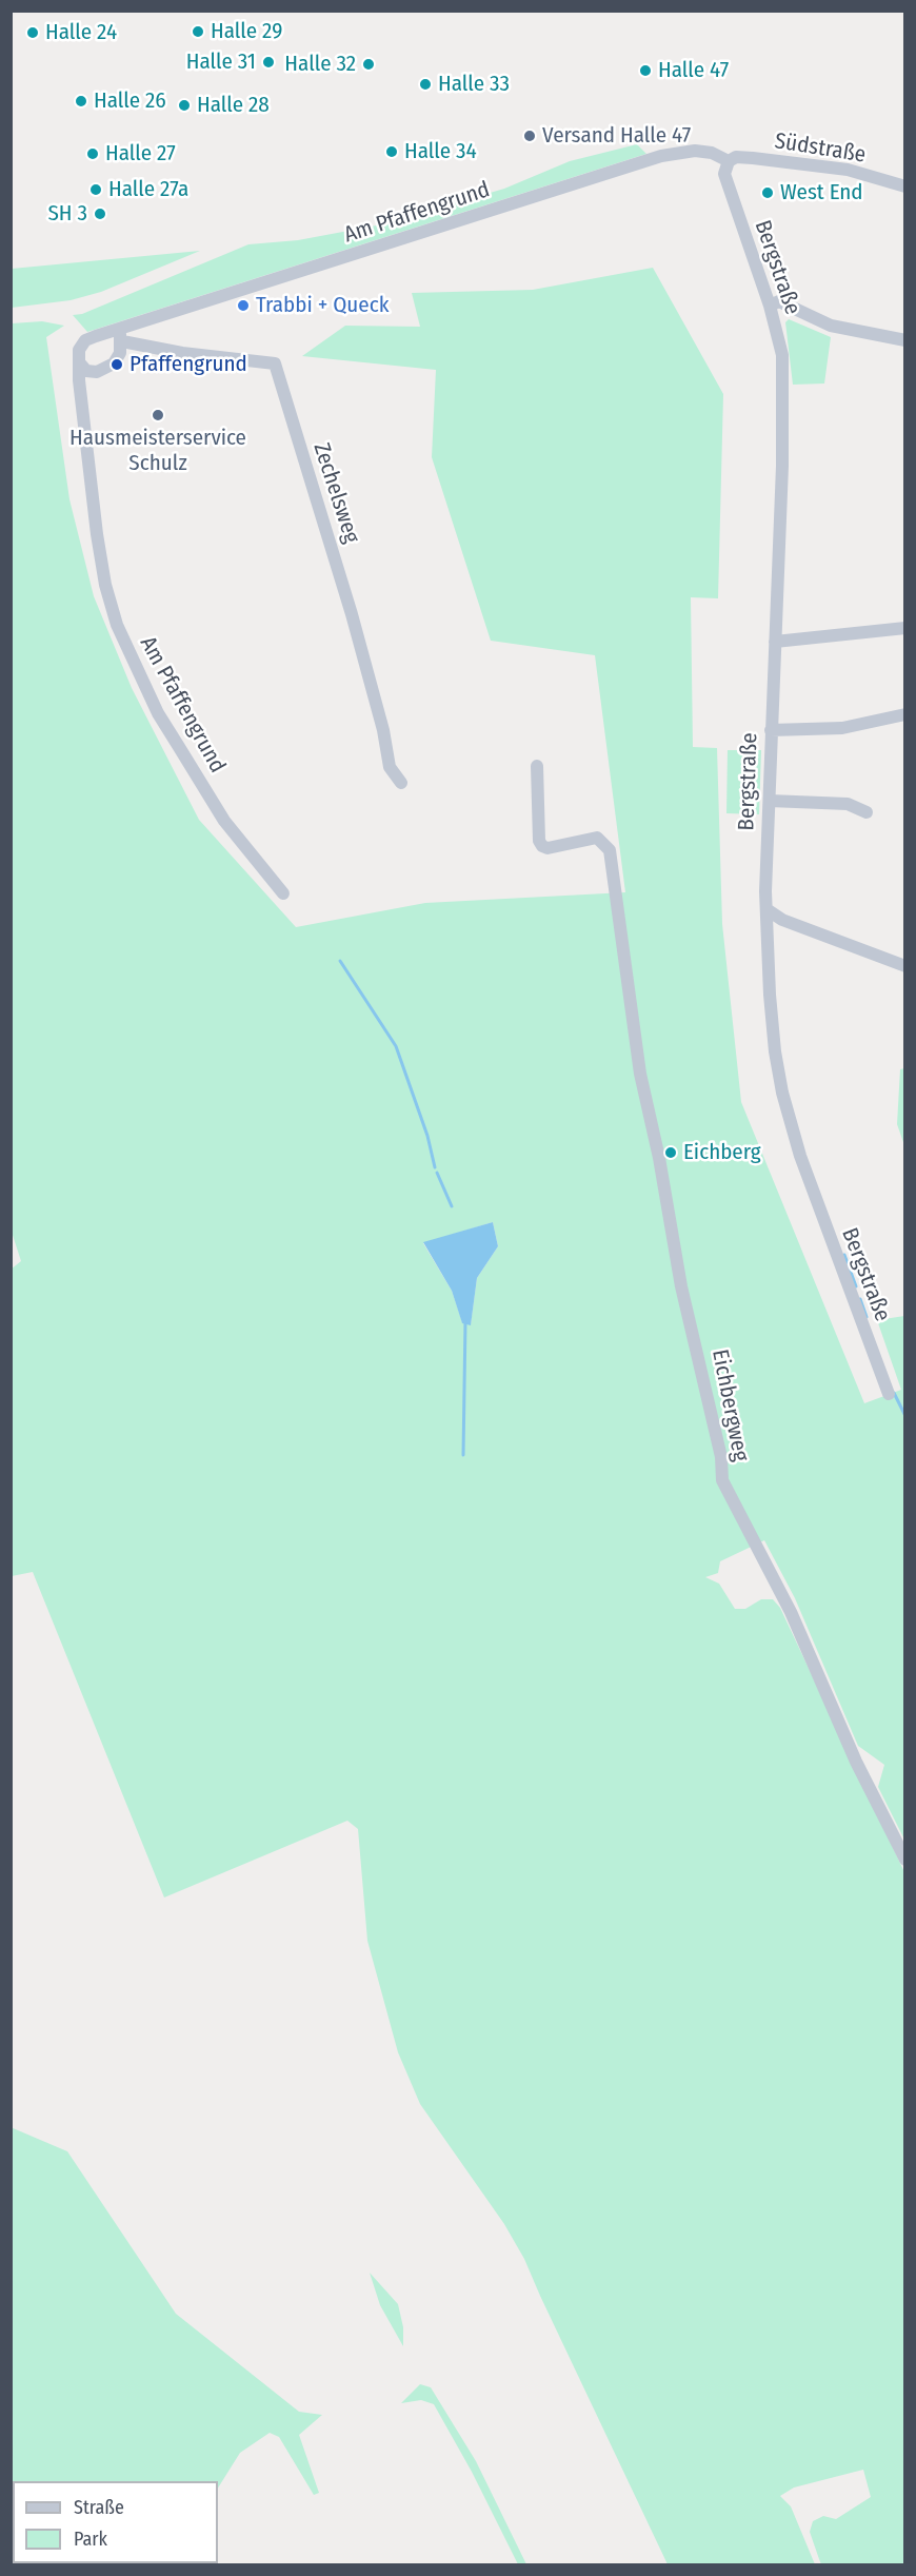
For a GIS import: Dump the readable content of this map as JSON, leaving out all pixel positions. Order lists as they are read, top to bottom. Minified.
{"streets":{"street":["Südstraße","Am Pfaffengrund","Bergstraße","Zechelsweg","Eichbergweg"]},"crossings":[["Südstraße","Am Pfaffengrund"],["Südstraße","Bergstraße"],["Am Pfaffengrund","Bergstraße"],["Am Pfaffengrund","Zechelsweg"]],"places":["Halle 29","Halle 24","Halle 31","Halle 32","Halle 47","Halle 33","Halle 26","Halle 28","Versand Halle 47","Halle 34","Halle 27","Halle 27a","West End","SH 3","Trabbi + Queck","Pfaffengrund","Hausmeisterservice Schulz","Eichberg"],"legend":["Straße","Park"]}
